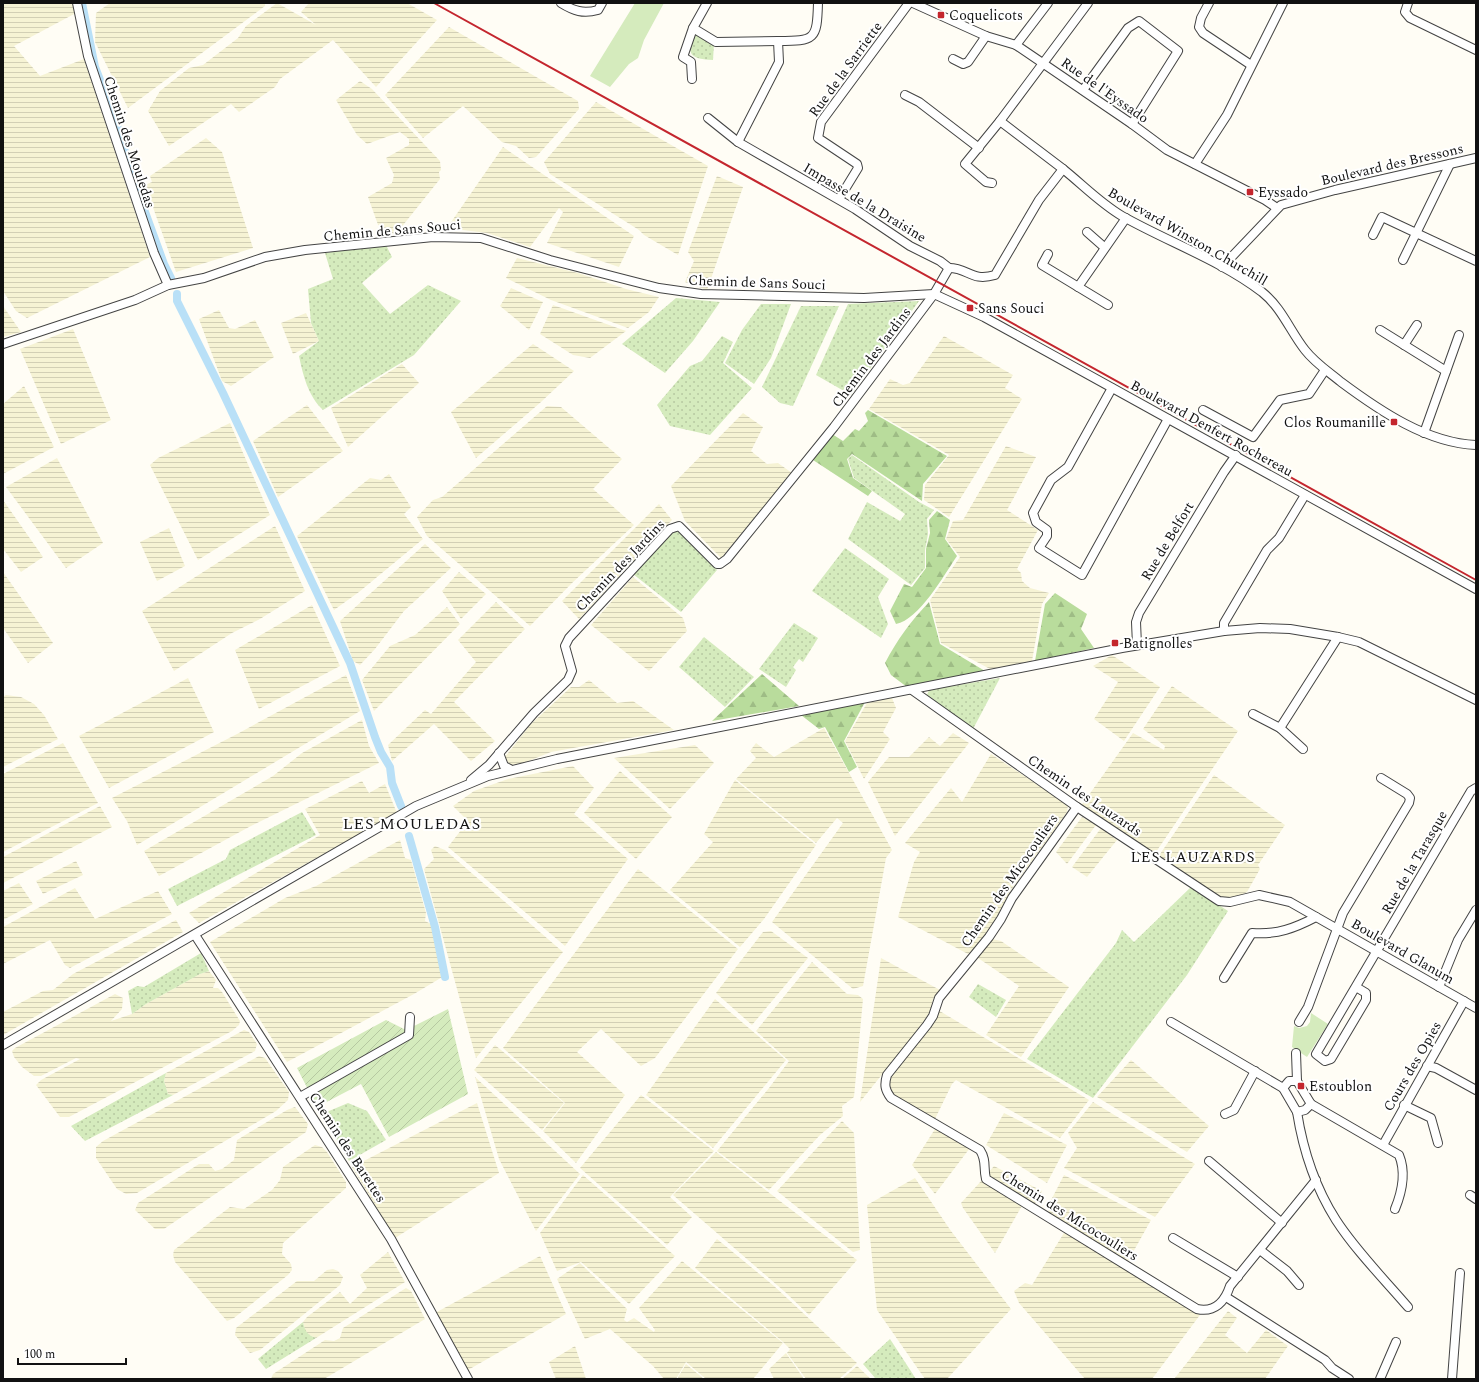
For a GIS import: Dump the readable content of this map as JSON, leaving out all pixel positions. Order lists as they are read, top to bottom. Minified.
{"streets":{"street":["Rue de la Sarriette","Rue de l'Eyssado","Chemin des Mouledas","Boulevard des Bressons","Impasse de la Draisine","Chemin de Sans Souci","Boulevard Winston Churchill","Chemin des Jardins","Boulevard Denfert Rochereau","Rue de Belfort","Chemin des Lauzards","Rue de la Tarasque","Chemin des Micocouliers","Boulevard Glanum","Cours des Opies","Chemin des Barettes"]},"crossings":[["Rue de la Sarriette","Impasse de la Draisine"],["Rue de l'Eyssado","Boulevard des Bressons"],["Chemin des Mouledas","Chemin de Sans Souci"],["Boulevard des Bressons","Boulevard Winston Churchill"],["Chemin de Sans Souci","Chemin des Jardins"],["Chemin de Sans Souci","Boulevard Denfert Rochereau"],["Chemin des Jardins","Boulevard Denfert Rochereau"],["Boulevard Denfert Rochereau","Rue de Belfort"],["Chemin des Lauzards","Chemin des Micocouliers"],["Chemin des Lauzards","Boulevard Glanum"],["Rue de la Tarasque","Boulevard Glanum"],["Boulevard Glanum","Cours des Opies"]],"districts":["LES MOULEDAS","LES LAUZARDS"],"places":{"transit":["Coquelicots","Eyssado","Sans Souci","Clos Roumanille","Batignolles","Estoublon"]},"scale_bar":"100 m"}
